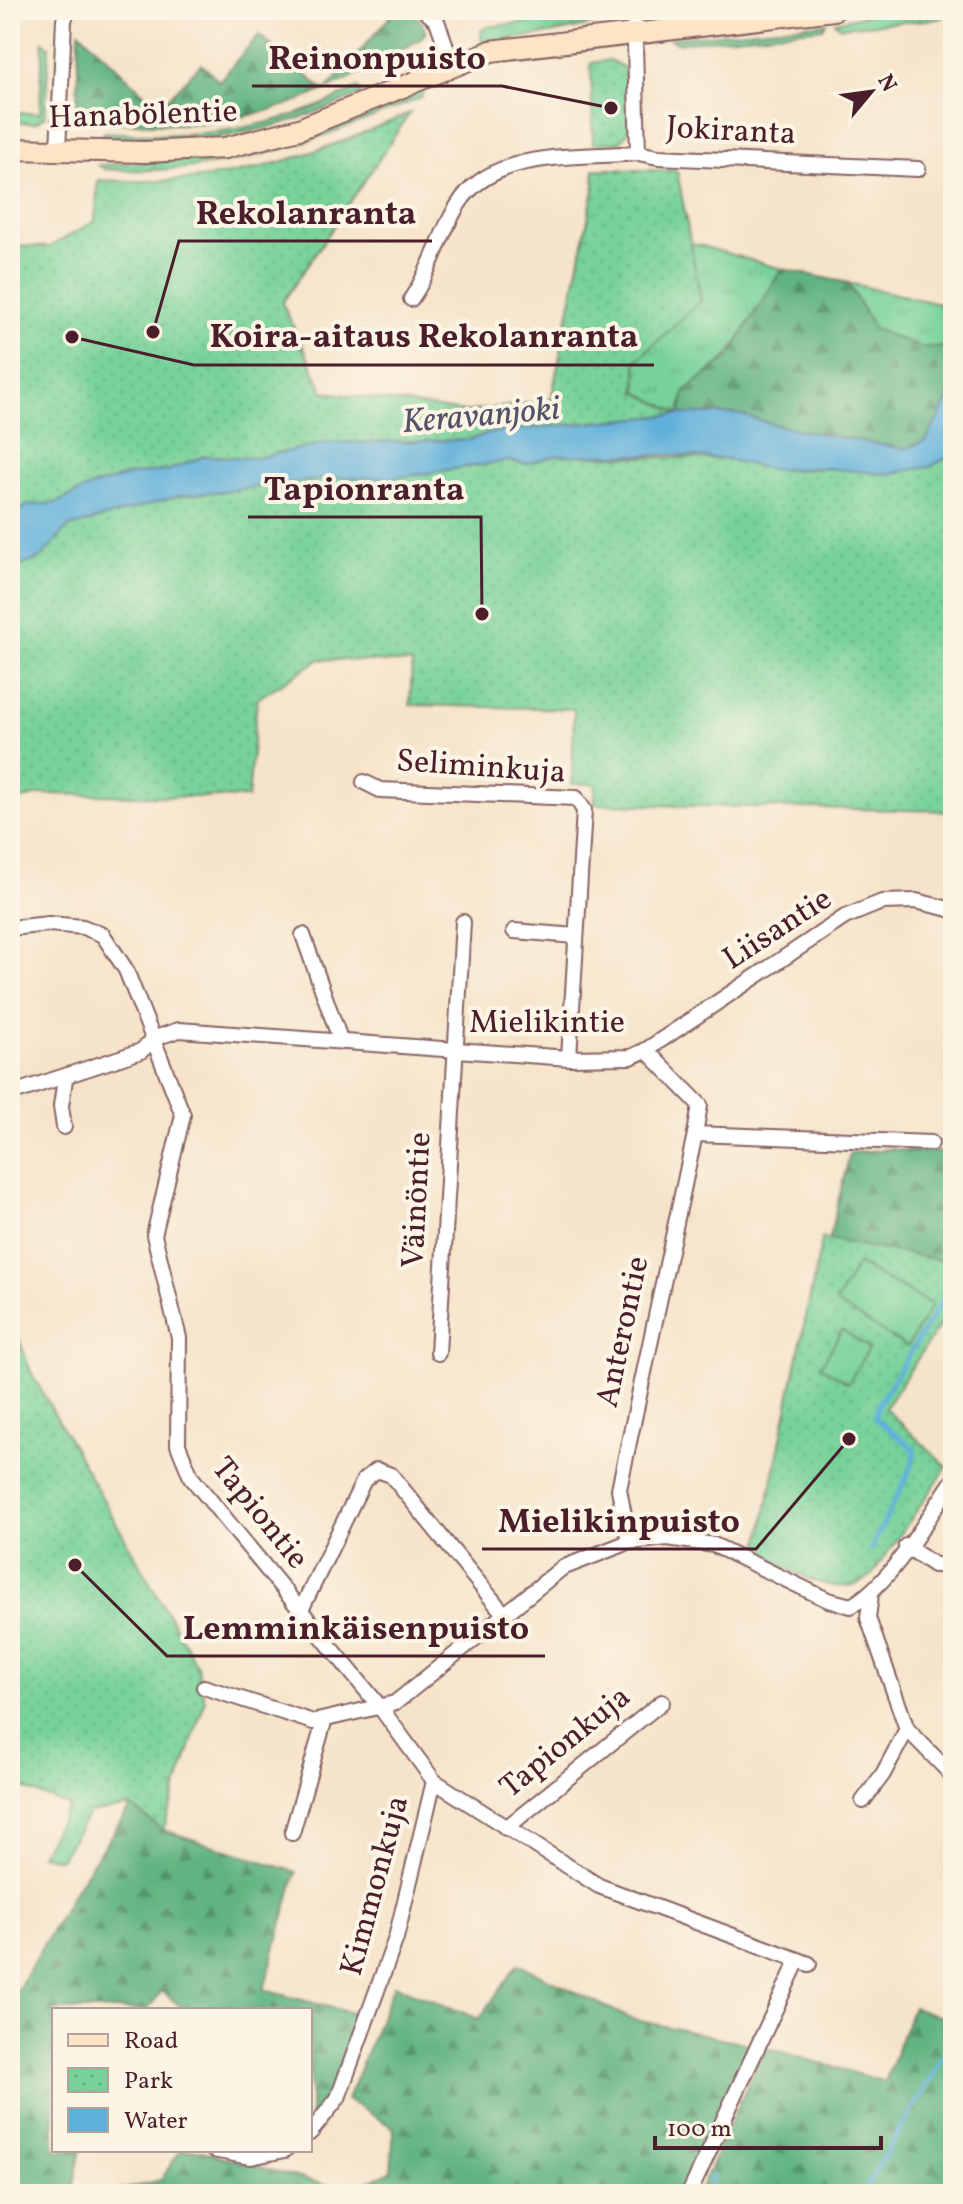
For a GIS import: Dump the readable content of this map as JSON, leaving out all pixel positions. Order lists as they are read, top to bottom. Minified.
{"streets":{"street":["Hanabölentie","Jokiranta","Seliminkuja","Liisantie","Mielikintie","Väinöntie","Anterontie","Tapiontie","Tapionkuja","Kimmonkuja"]},"crossings":[["Hanabölentie","Jokiranta"],["Seliminkuja","Mielikintie"],["Liisantie","Mielikintie"],["Mielikintie","Väinöntie"],["Mielikintie","Anterontie"],["Mielikintie","Tapiontie"],["Tapiontie","Tapionkuja"],["Tapiontie","Kimmonkuja"]],"water":["Keravanjoki"],"places":["Reinonpuisto","Rekolanranta","Koira-aitaus Rekolanranta","Tapionranta","Mielikinpuisto","Lemminkäisenpuisto"],"legend":["Road","Park","Water"],"scale_bar":"100 m","north":"top right"}
